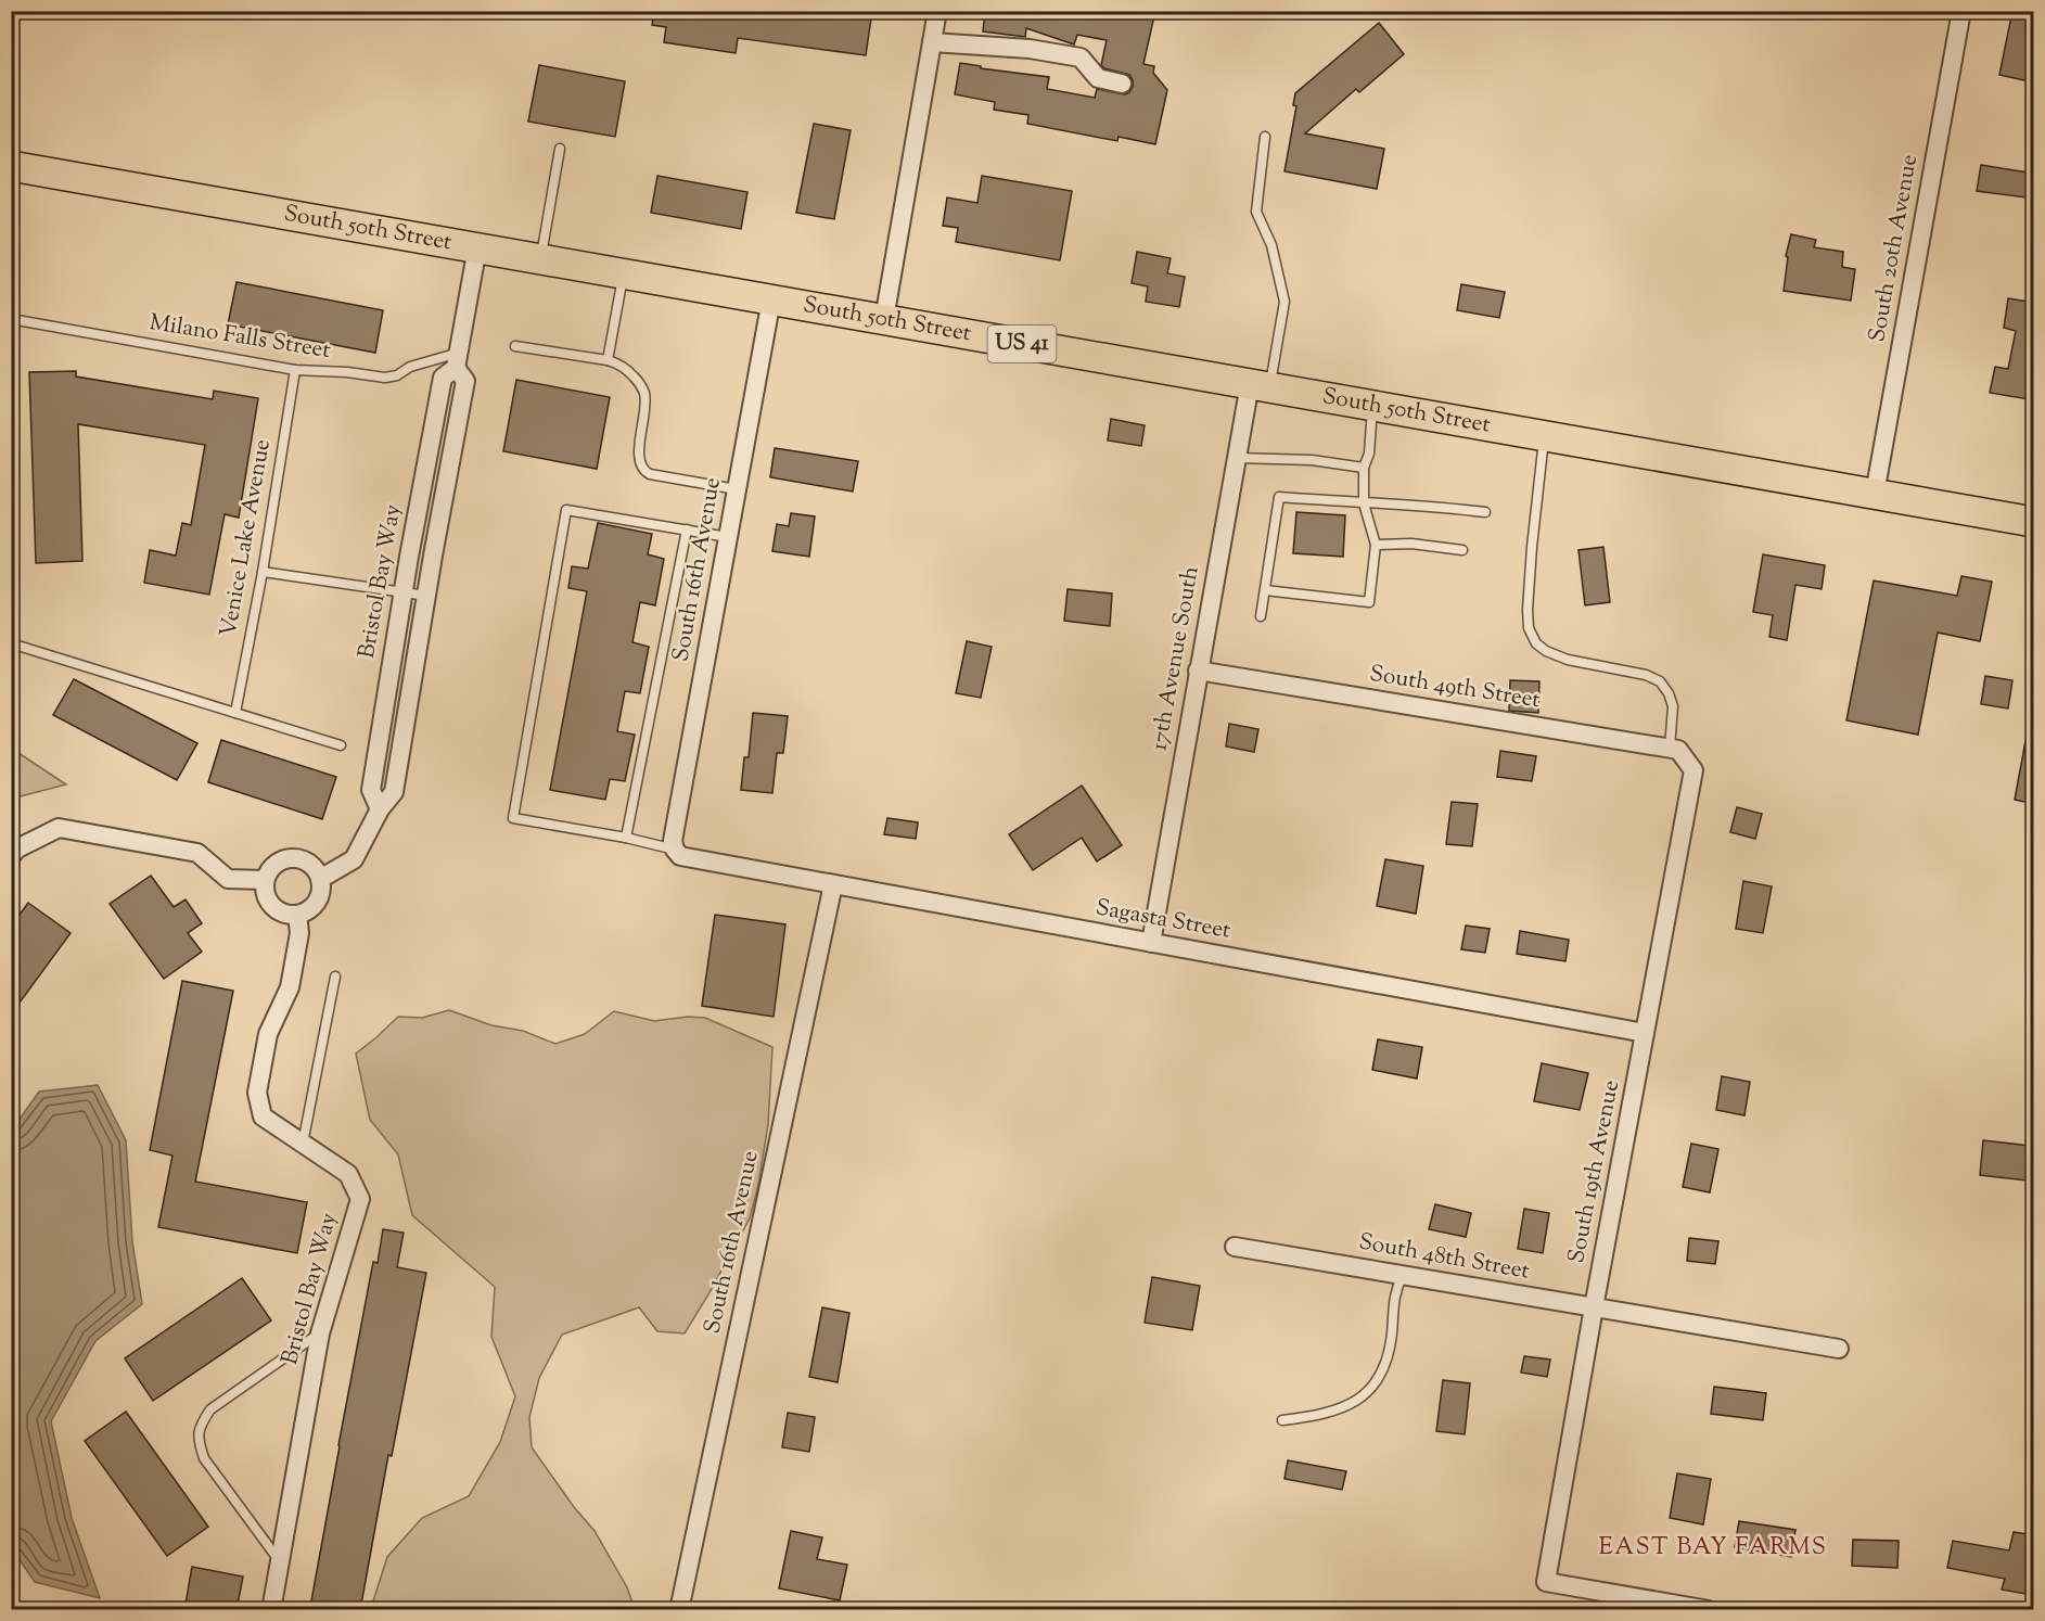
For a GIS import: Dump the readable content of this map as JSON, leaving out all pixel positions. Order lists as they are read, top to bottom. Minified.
{"streets":{"main road":["South 50th Street","US 41"],"street":["South 20th Avenue","South 16th Avenue","Bristol Bay Way","17th Avenue South","South 49th Street","Sagasta Street","South 19th Avenue","South 48th Street"],"lane":["Milano Falls Street","Venice Lake Avenue"]},"crossings":[["South 50th Street","South 20th Avenue"],["South 50th Street","South 16th Avenue"],["South 50th Street","Bristol Bay Way"],["South 50th Street","17th Avenue South"],["Milano Falls Street","Venice Lake Avenue"],["Milano Falls Street","Bristol Bay Way"],["South 16th Avenue","Sagasta Street"],["17th Avenue South","South 49th Street"],["17th Avenue South","Sagasta Street"],["South 49th Street","South 19th Avenue"],["Sagasta Street","South 19th Avenue"],["South 19th Avenue","South 48th Street"]],"districts":["EAST BAY FARMS"]}
